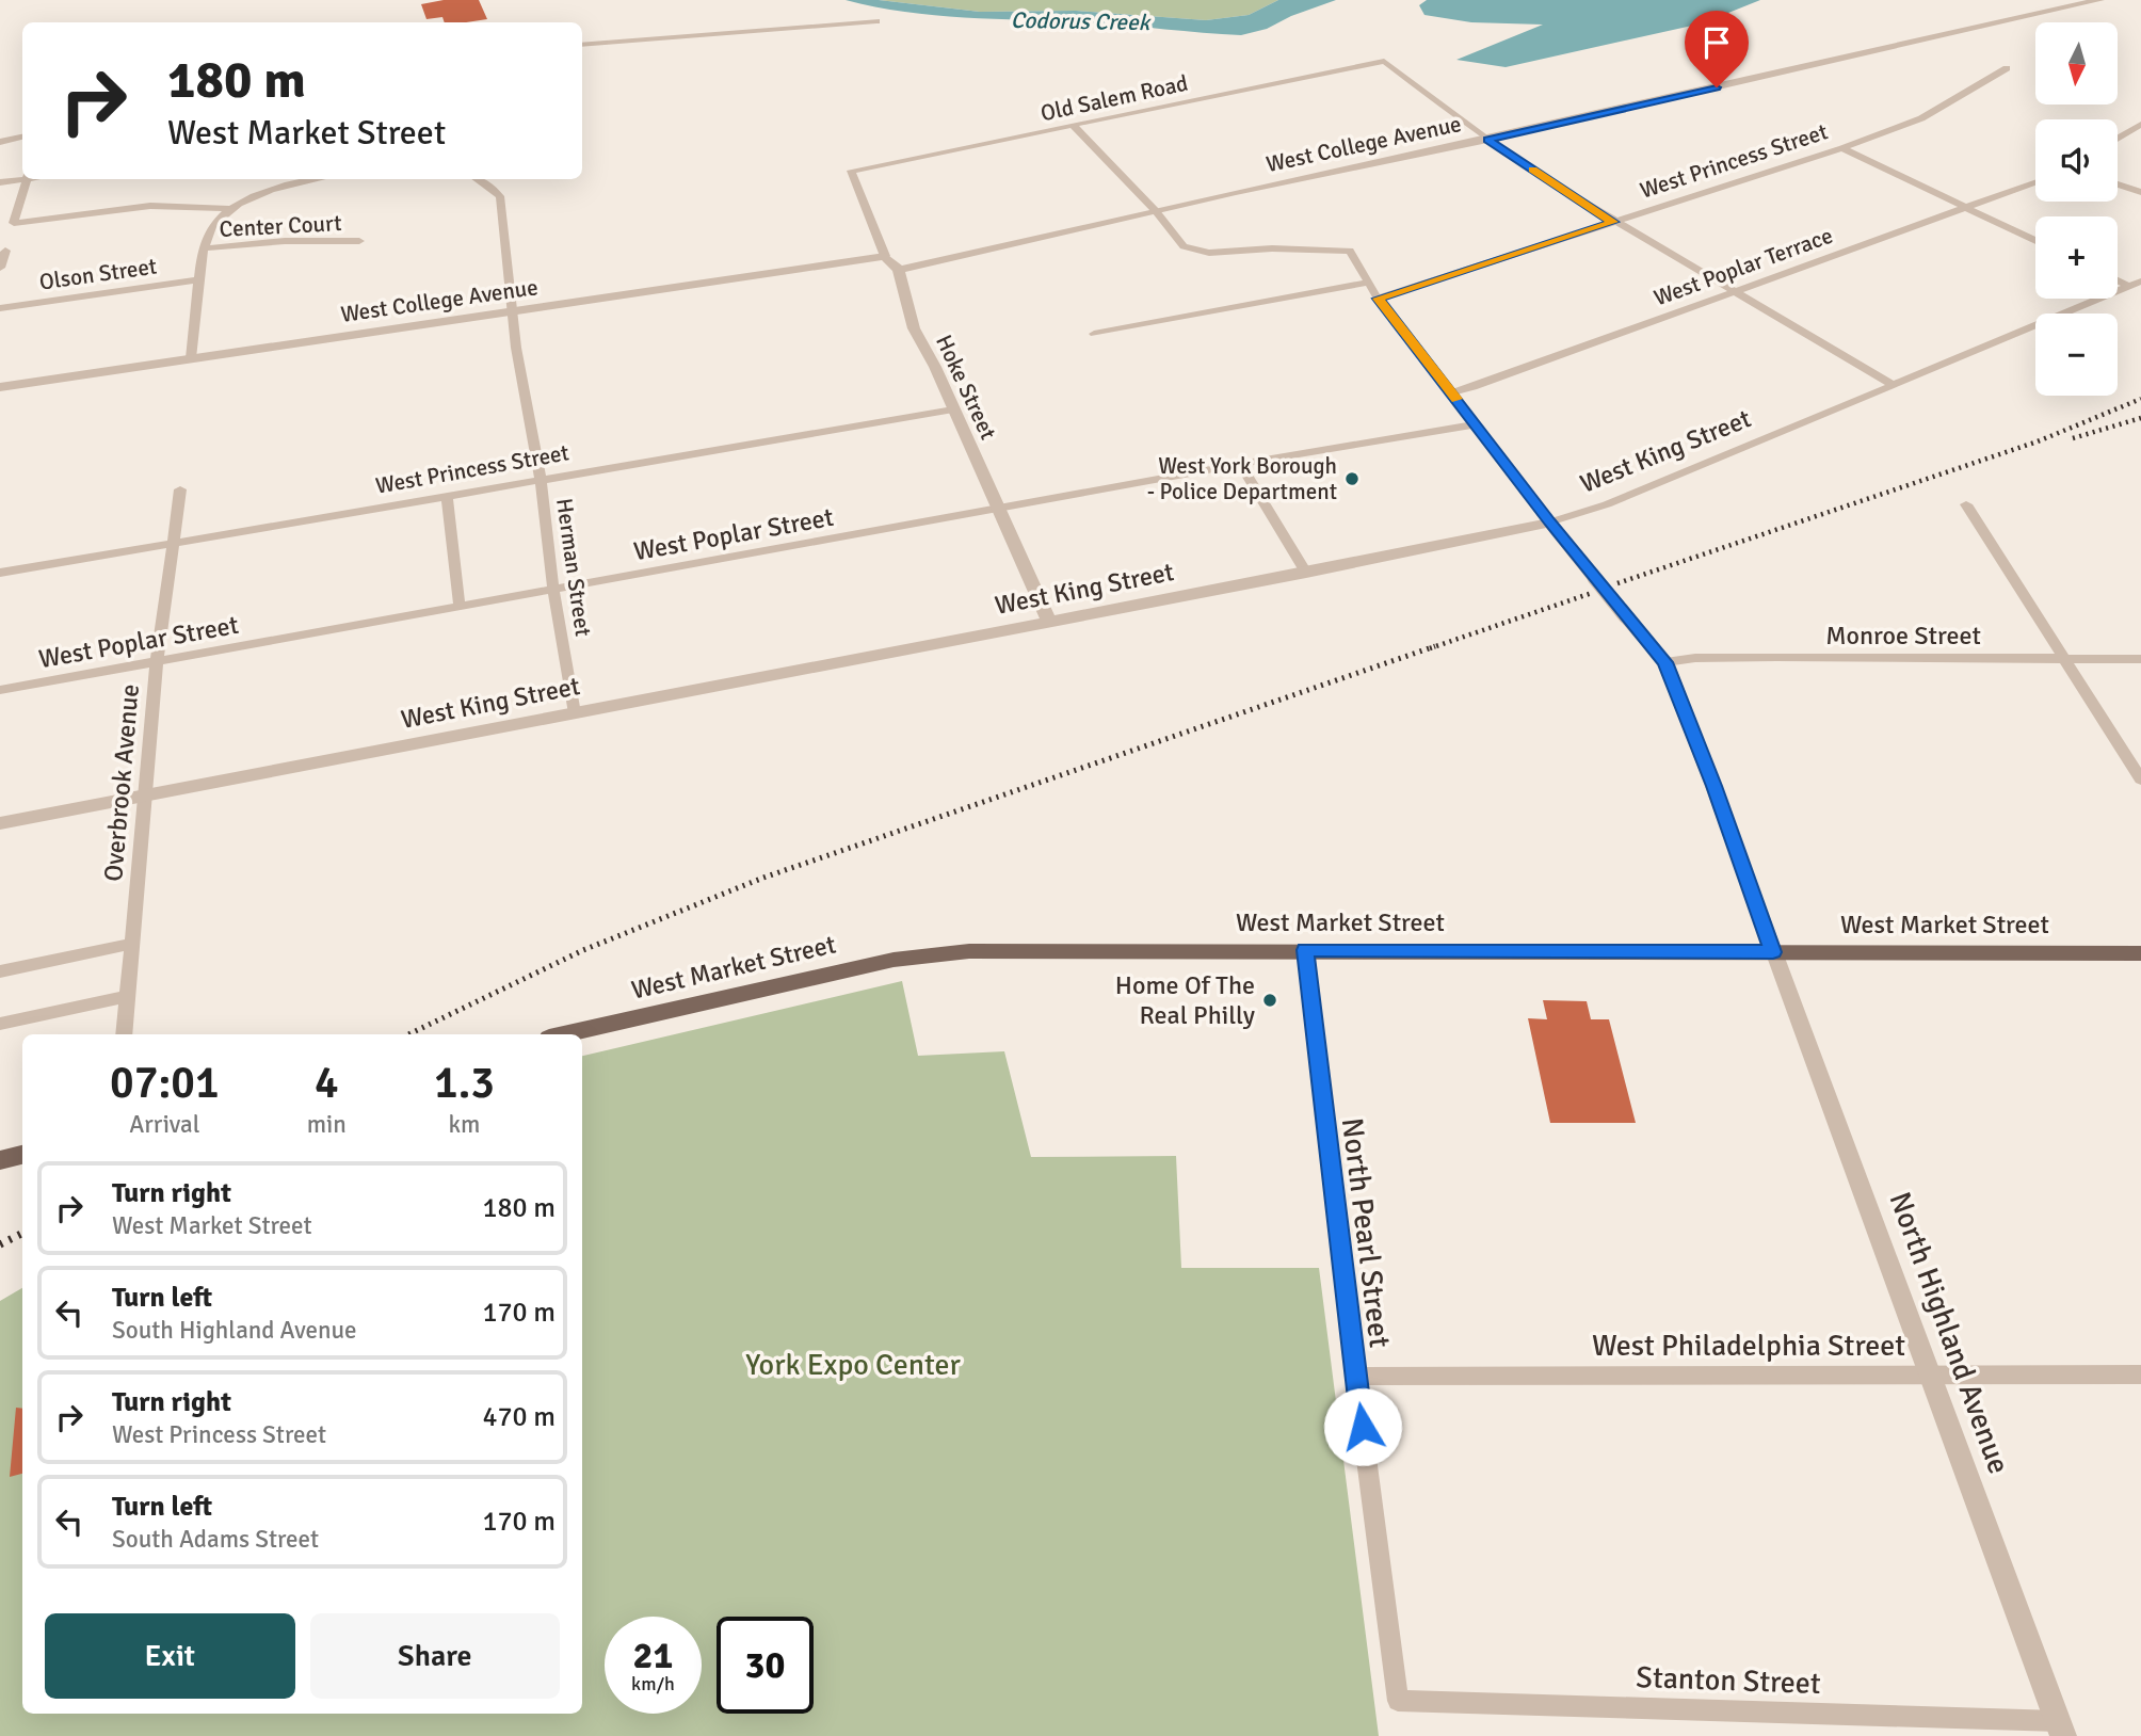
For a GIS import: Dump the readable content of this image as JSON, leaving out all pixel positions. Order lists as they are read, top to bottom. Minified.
{"streets":{"main road":["West Market Street"],"street":["Old Salem Road","West College Avenue","West Princess Street","Center Court","West Poplar Terrace","Olson Street","Hoke Street","West King Street","West Poplar Street","Herman Street","Monroe Street","Overbrook Avenue","North Pearl Street","North Highland Avenue","West Philadelphia Street","Stanton Street"]},"crossings":[["Old Salem Road","West College Avenue"],["West College Avenue","Hoke Street"],["West College Avenue","Herman Street"],["West Princess Street","Hoke Street"],["West Princess Street","Herman Street"],["West Princess Street","Overbrook Avenue"],["Hoke Street","West King Street"],["Hoke Street","West Poplar Street"],["West King Street","Herman Street"],["West King Street","Overbrook Avenue"],["West Poplar Street","Herman Street"],["West Poplar Street","Overbrook Avenue"],["Monroe Street","North Highland Avenue"],["West Market Street","North Pearl Street"],["West Market Street","North Highland Avenue"],["North Pearl Street","West Philadelphia Street"],["North Pearl Street","Stanton Street"],["North Highland Avenue","West Philadelphia Street"],["North Highland Avenue","Stanton Street"]],"water":["Codorus Creek"],"parks":["York Expo Center"],"places":["West York Borough - Police Department","Home Of The Real Philly"],"north":"bottom","page":{"map_buttons":["+","−"],"turn":["180 m","West Market Street"],"eta":["07:01","Arrival","4","min","1.3","km"],"list":[{"name":"Turn right","note":"West Market Street","value":"180 m"},{"name":"Turn left","note":"South Highland Avenue","value":"170 m"},{"name":"Turn right","note":"West Princess Street","value":"470 m"},{"name":"Turn left","note":"South Adams Street","value":"170 m"}],"buttons":["Exit","Share"],"speed":"21 km/h","limit":"30"}}
